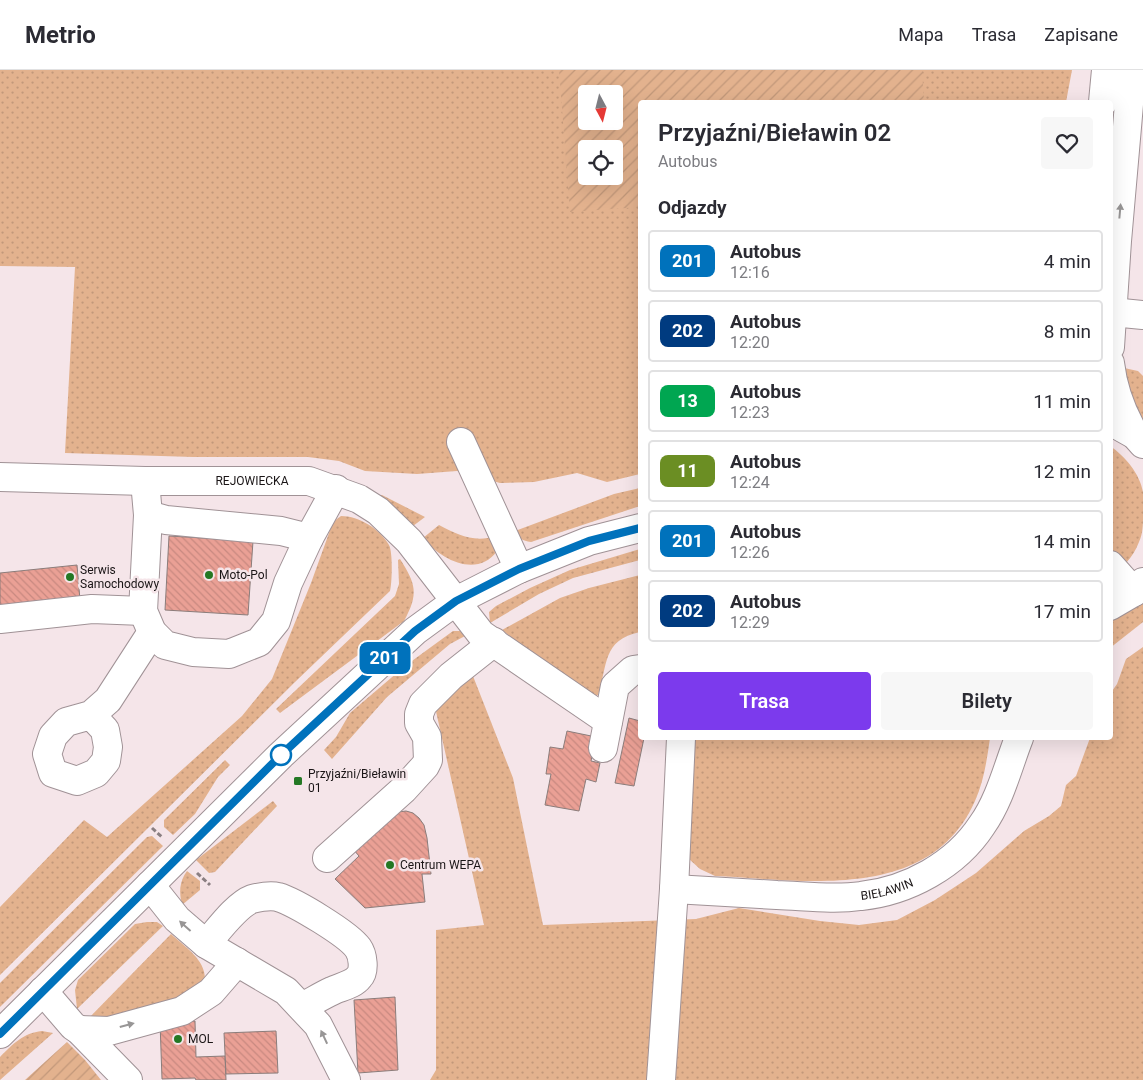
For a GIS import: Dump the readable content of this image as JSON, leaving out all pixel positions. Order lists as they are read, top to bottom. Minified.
{"streets":{"main road":["REJOWIECKA","BIEŁAWIN"]},"places":{"other":["Moto-Pol","Serwis Samochodowy","Centrum WEPA","MOL"],"transit":["Przyjaźni/Bieławin 01"]},"lines":["bus line 201"],"north":"bottom","page":{"header":"Metrio","nav":["Mapa","Trasa","Zapisane"],"on_map":"201","heading":[["Przyjaźni/Bieławin 02","Autobus"],"Odjazdy"],"list":[{"mark":"201","name":"Autobus","note":"12:16","value":"4 min"},{"mark":"202","name":"Autobus","note":"12:20","value":"8 min"},{"mark":"13","name":"Autobus","note":"12:23","value":"11 min"},{"mark":"11","name":"Autobus","note":"12:24","value":"12 min"},{"mark":"201","name":"Autobus","note":"12:26","value":"14 min"},{"mark":"202","name":"Autobus","note":"12:29","value":"17 min"}],"buttons":["Trasa","Bilety"]}}
